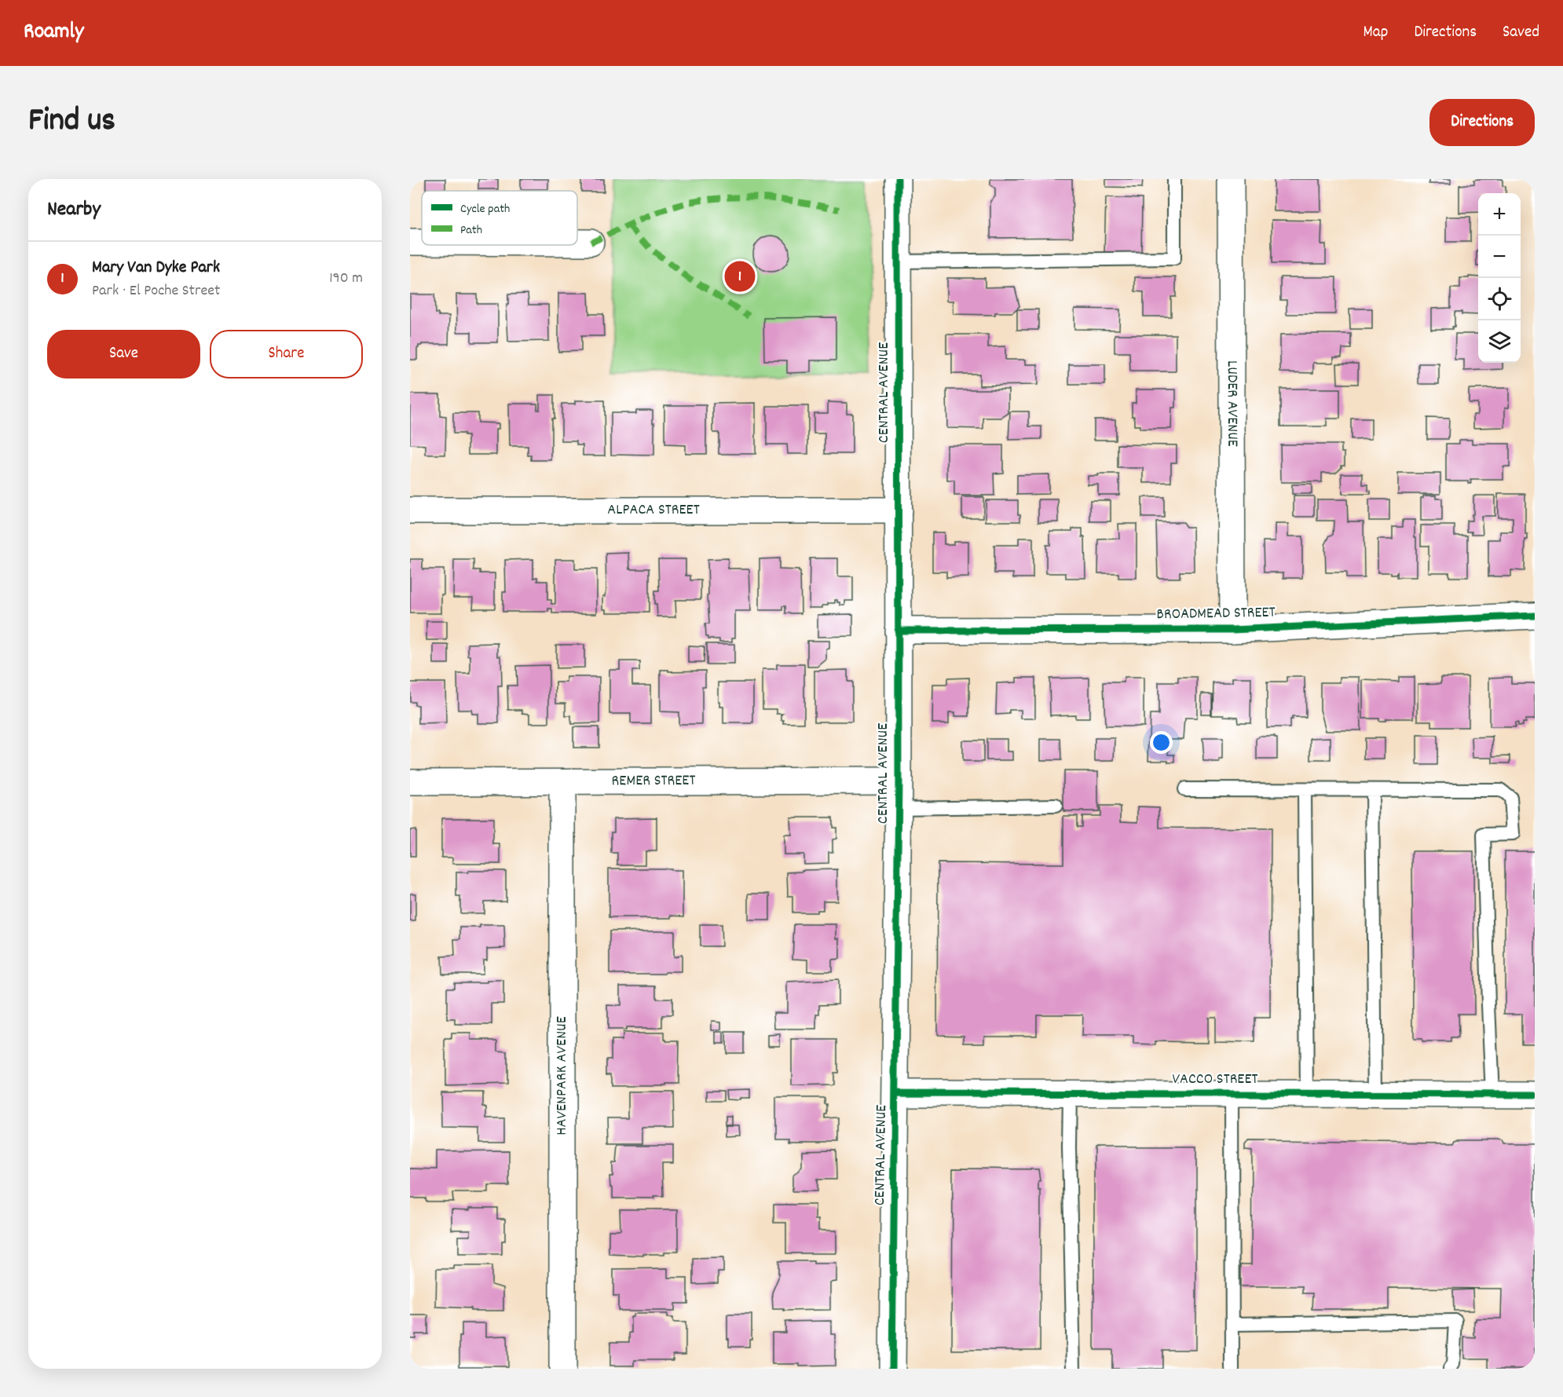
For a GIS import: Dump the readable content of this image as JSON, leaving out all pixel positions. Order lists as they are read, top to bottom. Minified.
{"streets":{"street":["CENTRAL AVENUE","LUDER AVENUE","ALPACA STREET","BROADMEAD STREET","REMER STREET","HAVENPARK AVENUE","VACCO STREET"]},"crossings":[["CENTRAL AVENUE","ALPACA STREET"],["CENTRAL AVENUE","BROADMEAD STREET"],["CENTRAL AVENUE","REMER STREET"],["CENTRAL AVENUE","VACCO STREET"],["LUDER AVENUE","BROADMEAD STREET"],["REMER STREET","HAVENPARK AVENUE"]],"legend":["Cycle path","Path"],"page":{"header":"Roamly","nav":["Map","Directions","Saved"],"title":"Find us","buttons":["Directions",["Save","Share"]],"heading":"Nearby","map_buttons":["+","−"],"list":[{"mark":"1","name":"Mary Van Dyke Park","note":"Park · El Poche Street","value":"190 m"}],"pins":"1"}}
